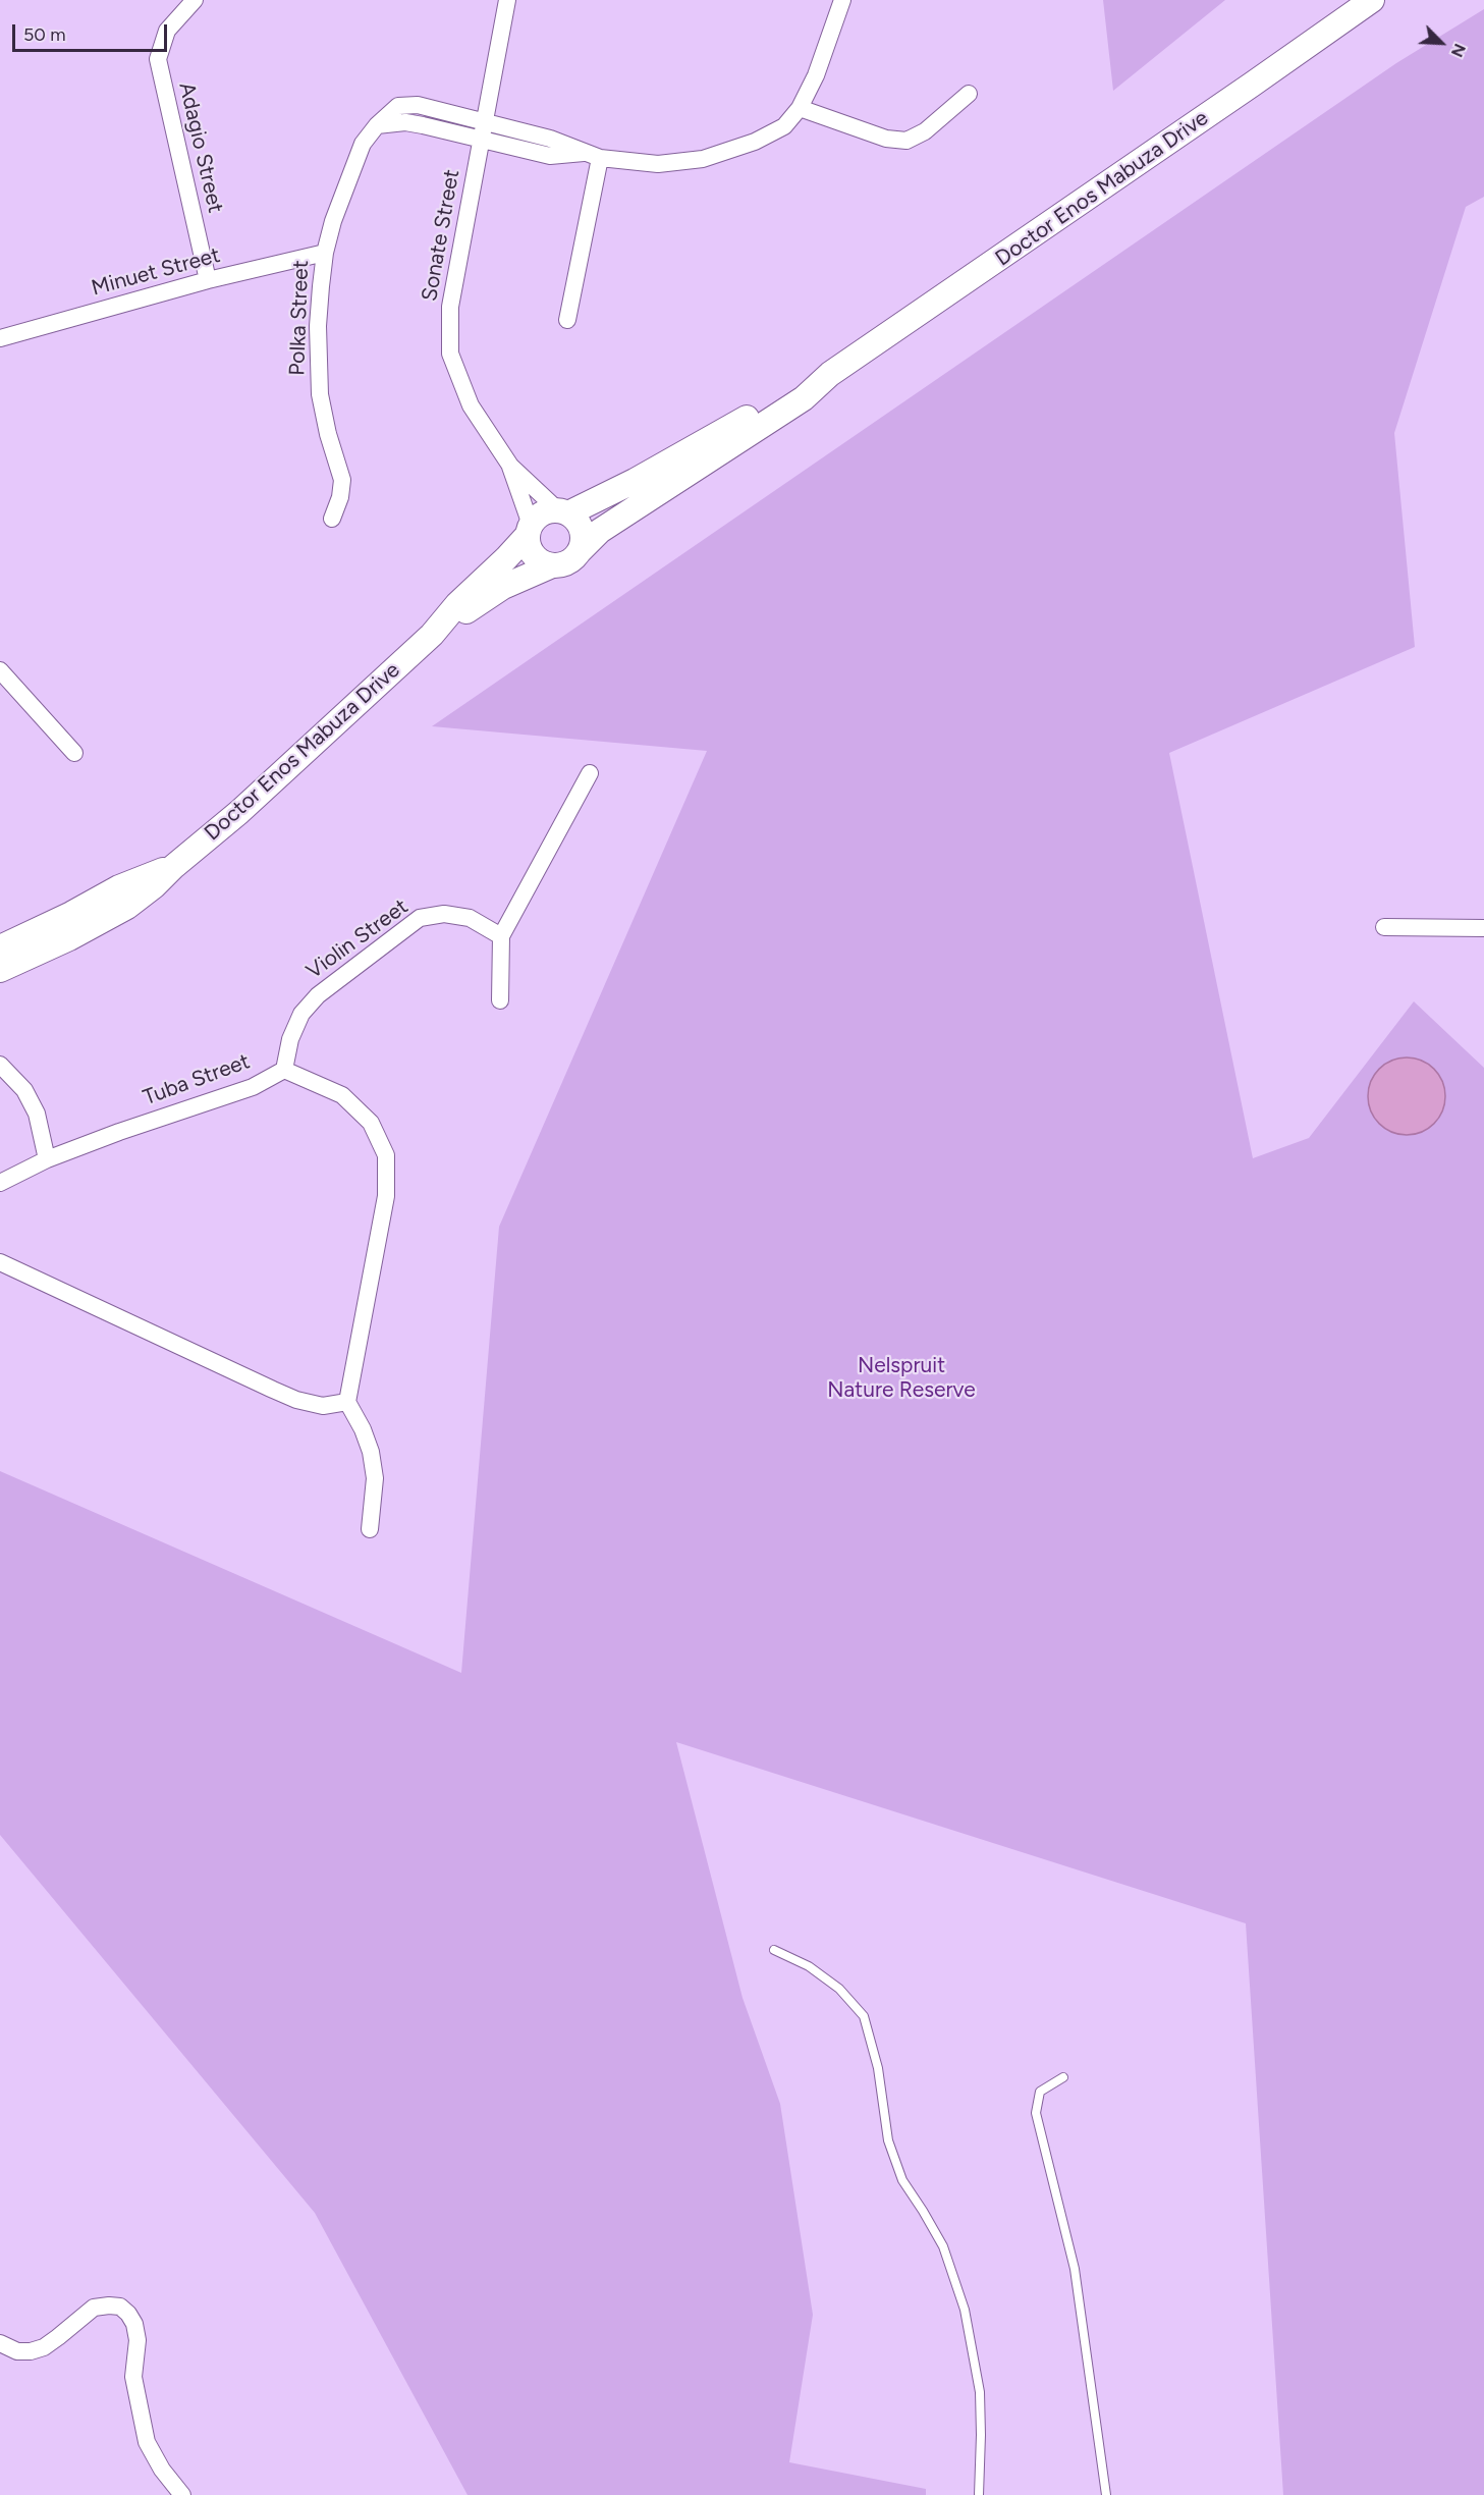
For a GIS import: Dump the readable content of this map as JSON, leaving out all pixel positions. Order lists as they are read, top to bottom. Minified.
{"streets":{"main road":["Doctor Enos Mabuza Drive"],"street":["Adagio Street","Sonate Street","Minuet Street","Polka Street","Violin Street","Tuba Street"]},"crossings":[["Adagio Street","Minuet Street"],["Doctor Enos Mabuza Drive","Sonate Street"],["Sonate Street","Polka Street"],["Minuet Street","Polka Street"],["Violin Street","Tuba Street"]],"parks":["Nelspruit Nature Reserve"],"scale_bar":"50 m","north":"bottom right"}
